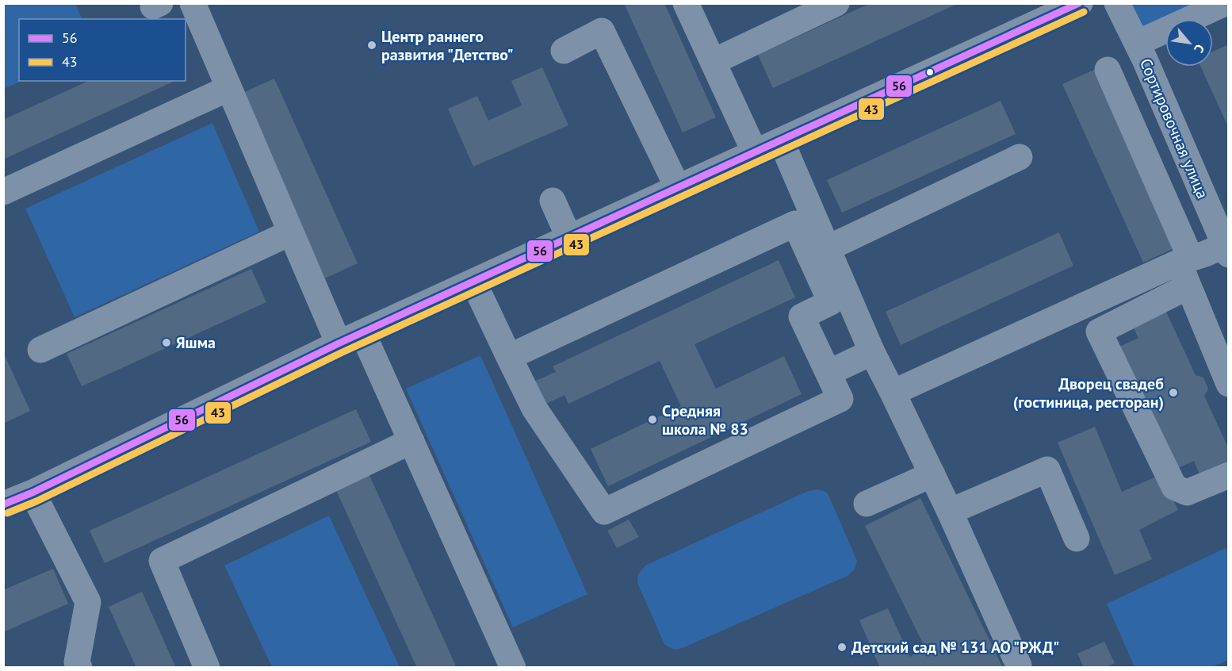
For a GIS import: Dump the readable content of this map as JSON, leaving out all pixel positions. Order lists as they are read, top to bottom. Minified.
{"streets":{"street":["Сортировочная улица"]},"places":["Центр раннего развития \"Детство\"","Яшма","Дворец свадеб (гостиница, ресторан)","Средняя школа № 83","Детский сад № 131 АО \"РЖД\""],"lines":["transit line 56","transit line 43"],"legend":["56","43"],"north":"bottom right"}
